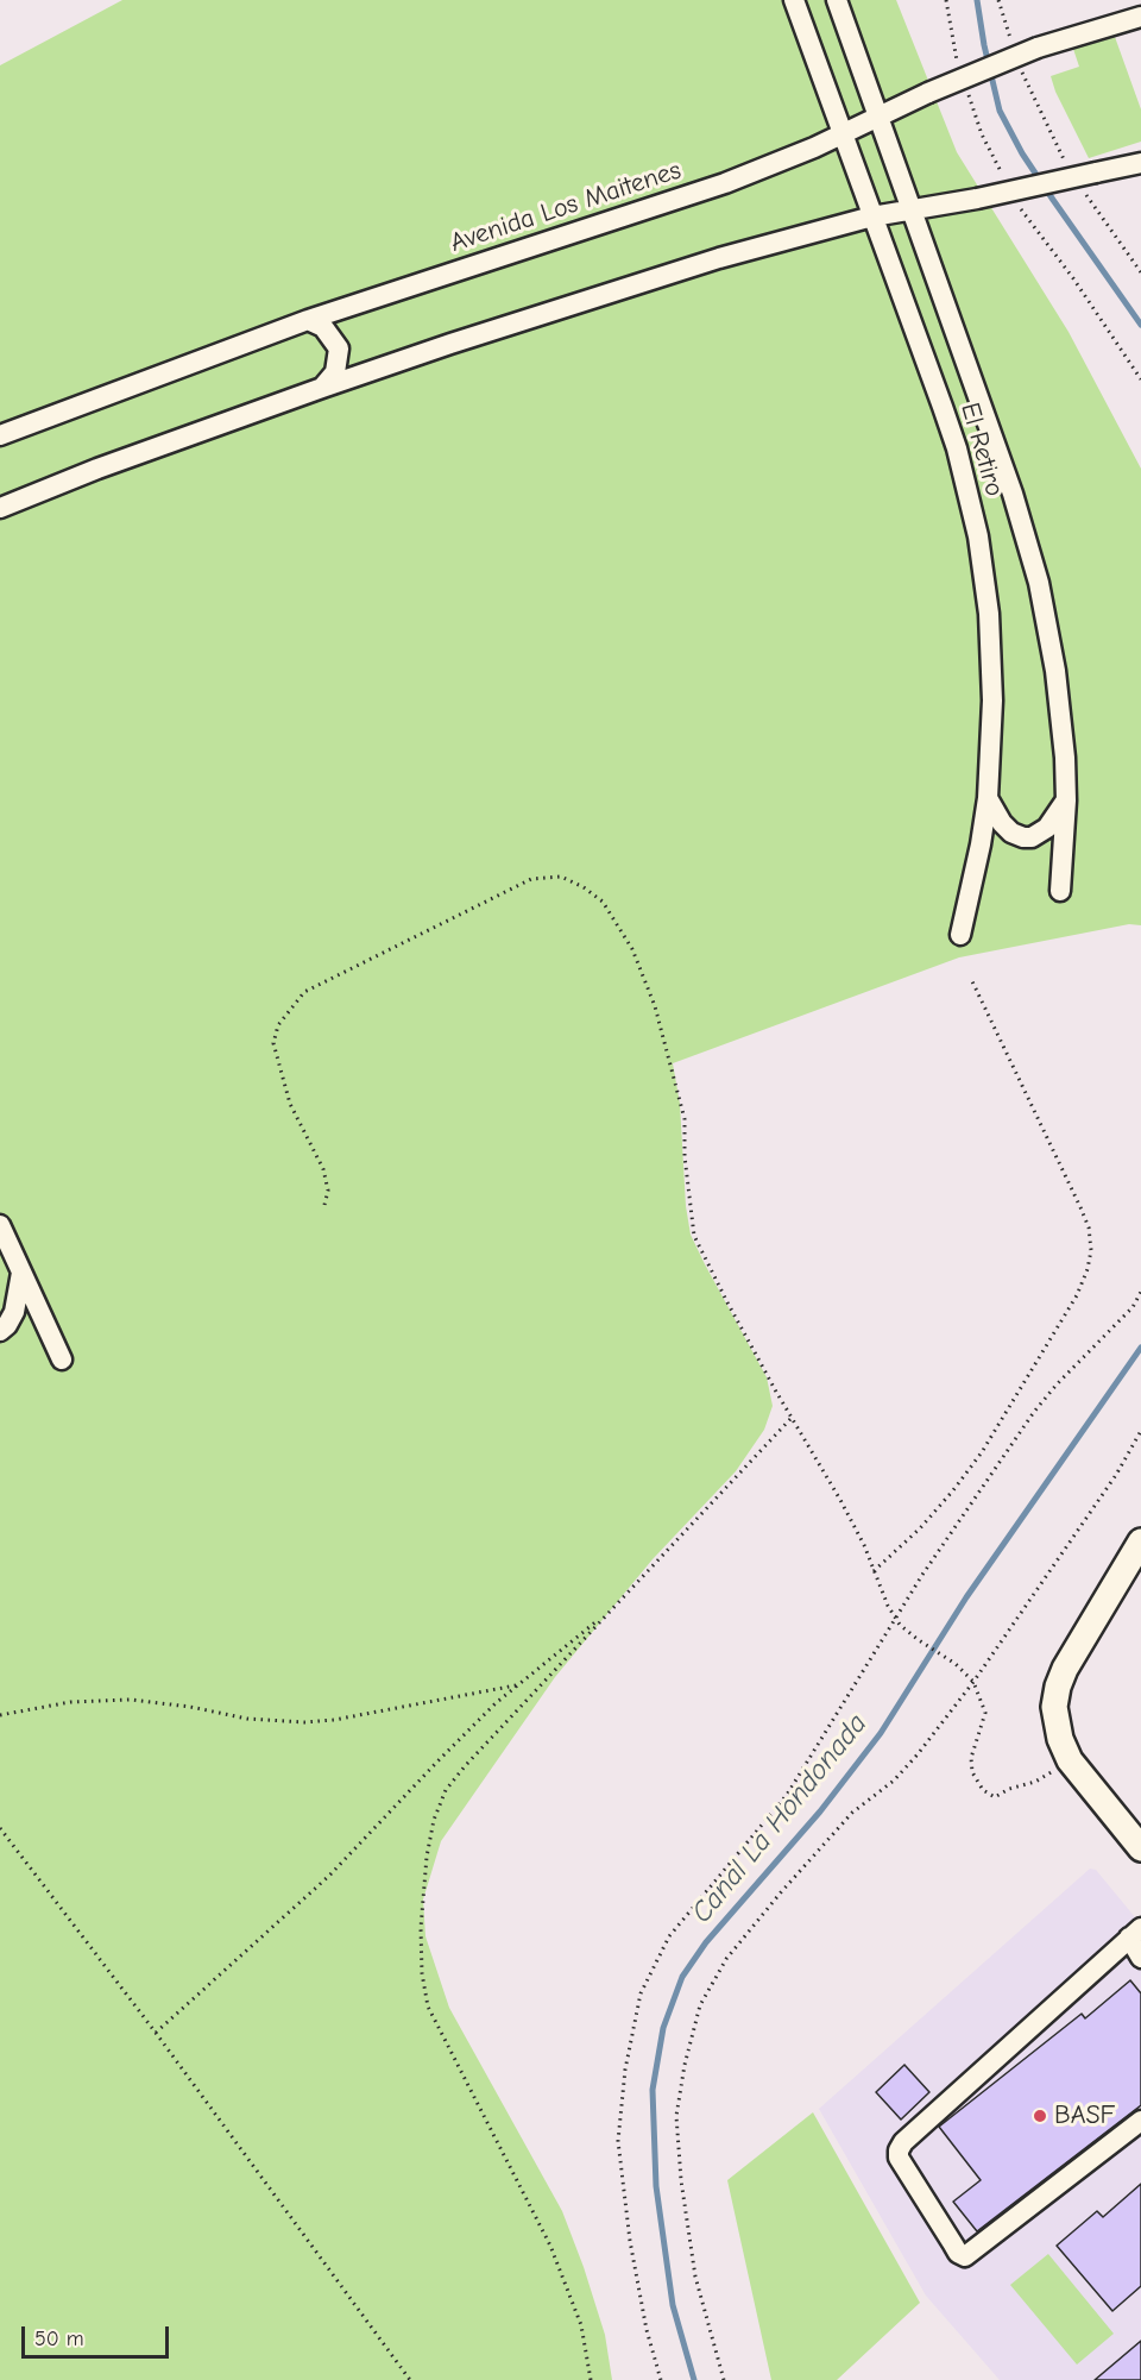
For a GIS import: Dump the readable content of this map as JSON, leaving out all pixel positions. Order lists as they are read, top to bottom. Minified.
{"streets":{"street":["Avenida Los Maitenes","El Retiro"]},"crossings":[["Avenida Los Maitenes","El Retiro"]],"water":["Canal La Hondonada"],"places":["BASF"],"scale_bar":"50 m"}
